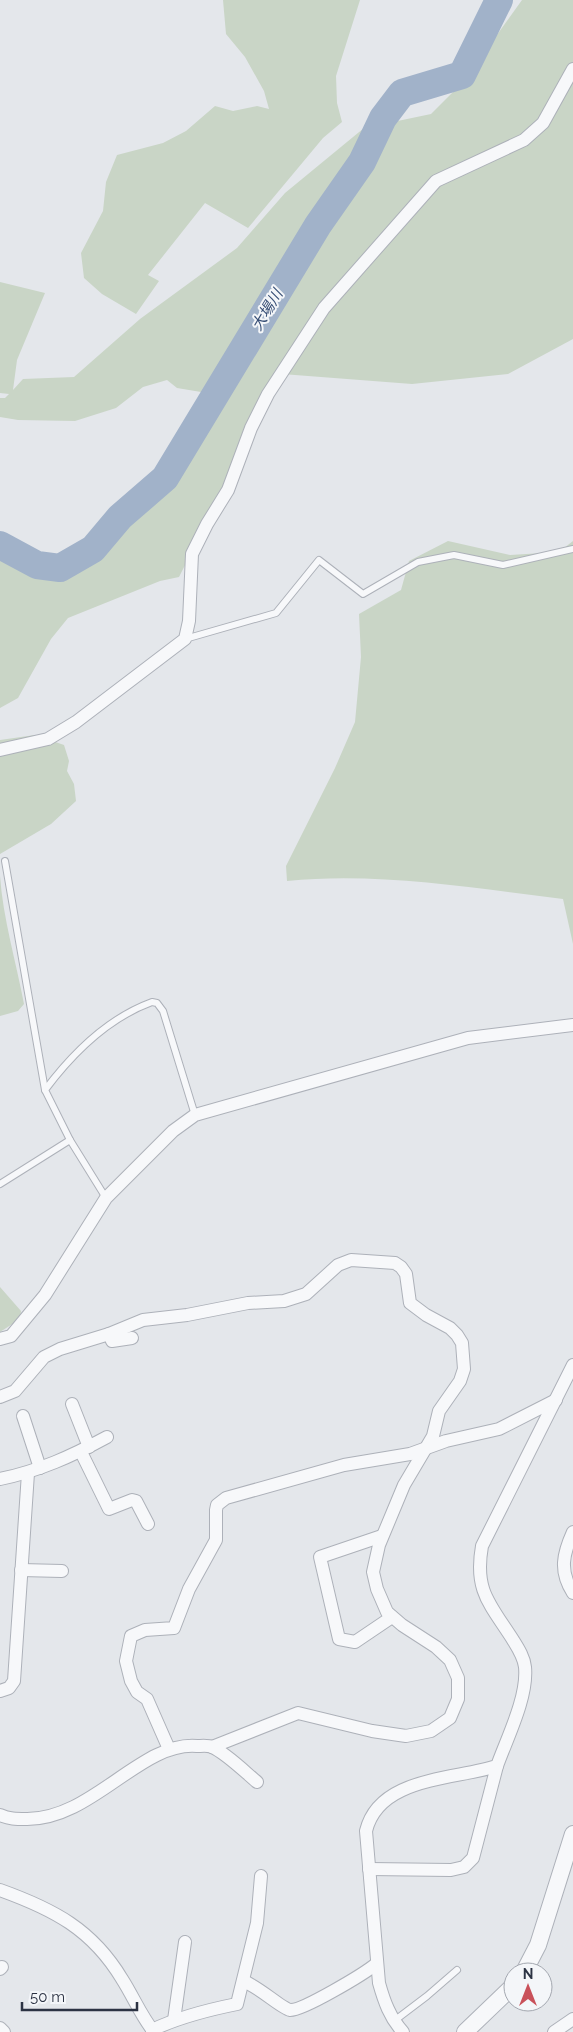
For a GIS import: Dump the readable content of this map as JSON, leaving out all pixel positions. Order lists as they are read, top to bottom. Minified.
{"water":["大場川"],"scale_bar":"50 m","north":"top"}
